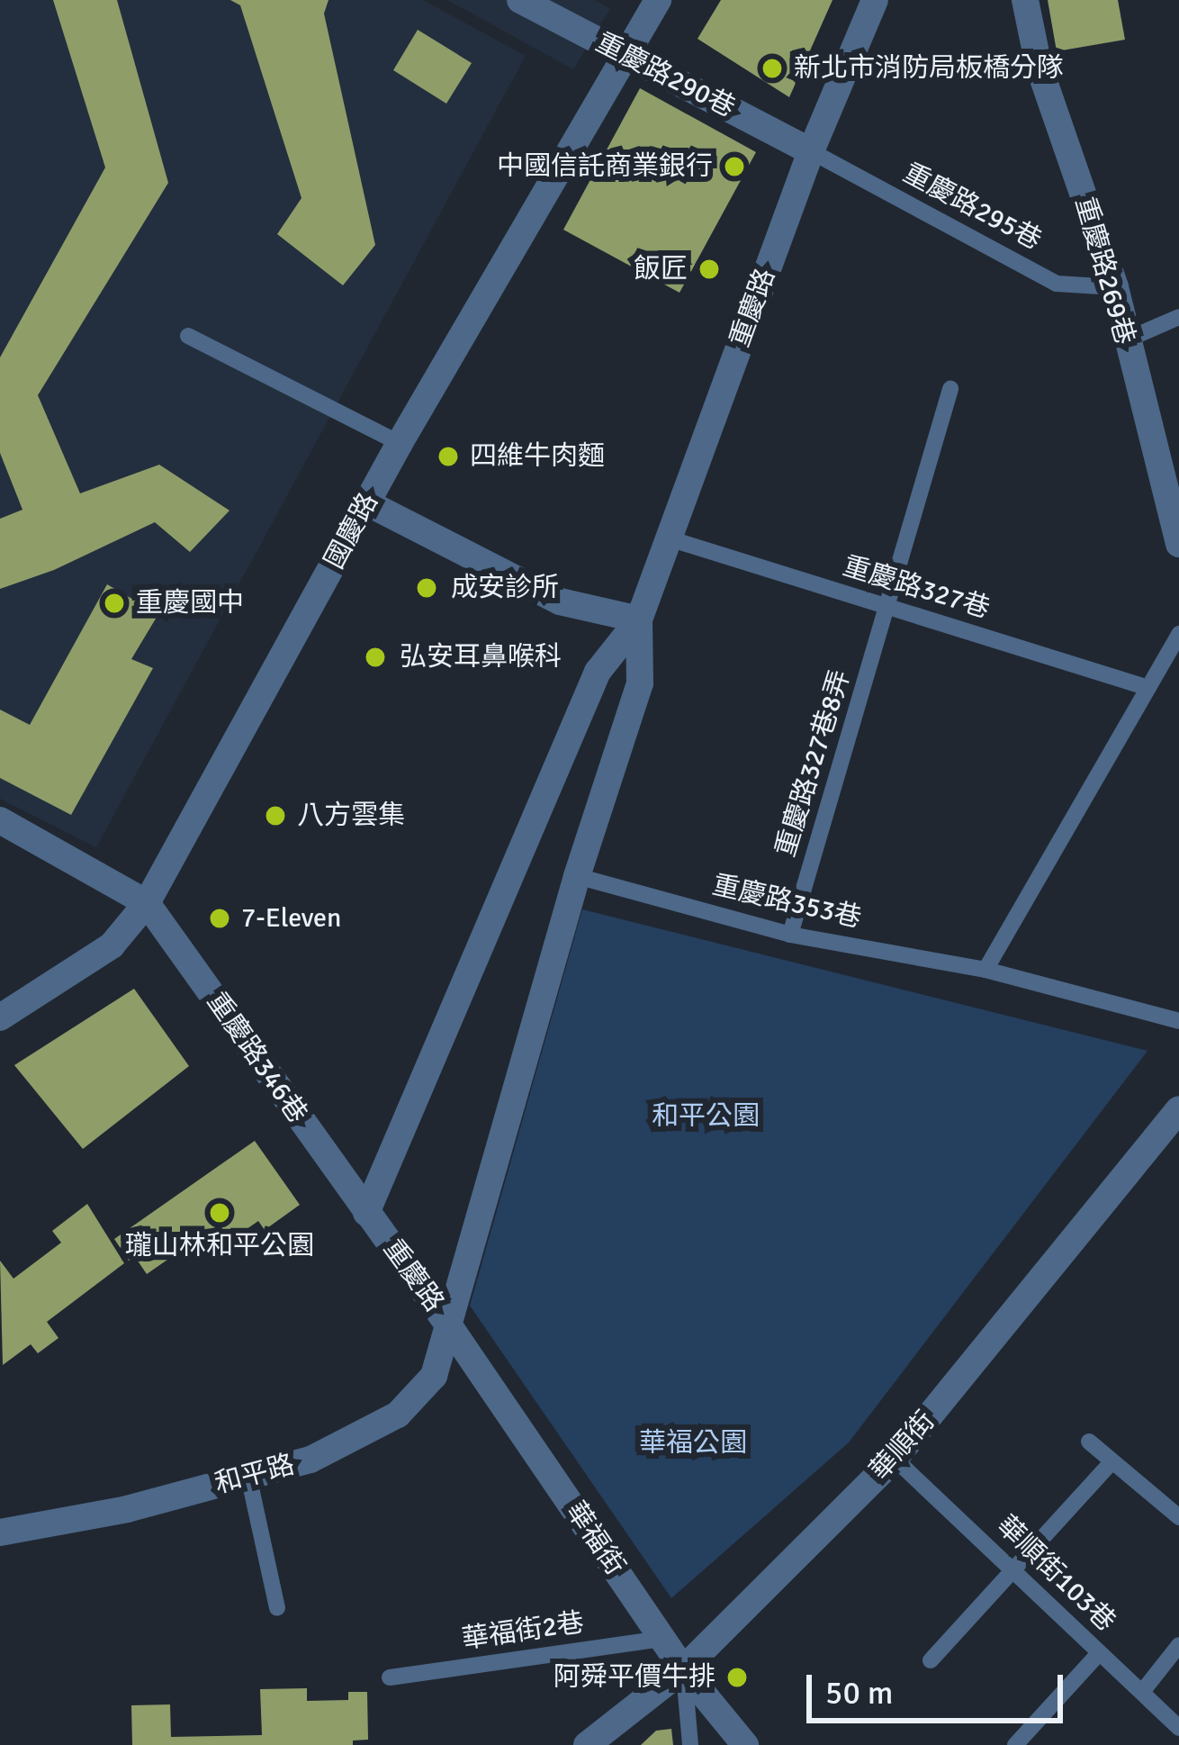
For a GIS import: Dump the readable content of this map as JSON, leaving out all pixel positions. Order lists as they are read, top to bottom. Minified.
{"streets":{"street":["重慶路290巷","重慶路269巷","重慶路","國慶路","重慶路346巷","華順街","和平路","華福街"],"lane":["重慶路295巷","重慶路327巷","重慶路327巷8弄","重慶路353巷","華順街103巷","華福街2巷"]},"crossings":[["重慶路290巷","重慶路295巷"],["重慶路290巷","重慶路"],["重慶路290巷","國慶路"],["重慶路295巷","重慶路269巷"],["重慶路295巷","重慶路"],["重慶路","重慶路327巷"],["重慶路","重慶路353巷"],["重慶路","重慶路346巷"],["重慶路","和平路"],["重慶路","華福街"],["國慶路","重慶路346巷"],["重慶路327巷","重慶路327巷8弄"],["重慶路327巷8弄","重慶路353巷"],["華順街","華福街"],["華順街","華順街103巷"],["和平路","華福街"],["華福街","華福街2巷"]],"parks":["和平公園","華福公園"],"places":["新北市消防局板橋分隊","中國信託商業銀行","飯匠","四維牛肉麵","成安診所","重慶國中","弘安耳鼻喉科","八方雲集","7-Eleven","瓏山林和平公園","阿舜平價牛排"],"scale_bar":"50 m"}
